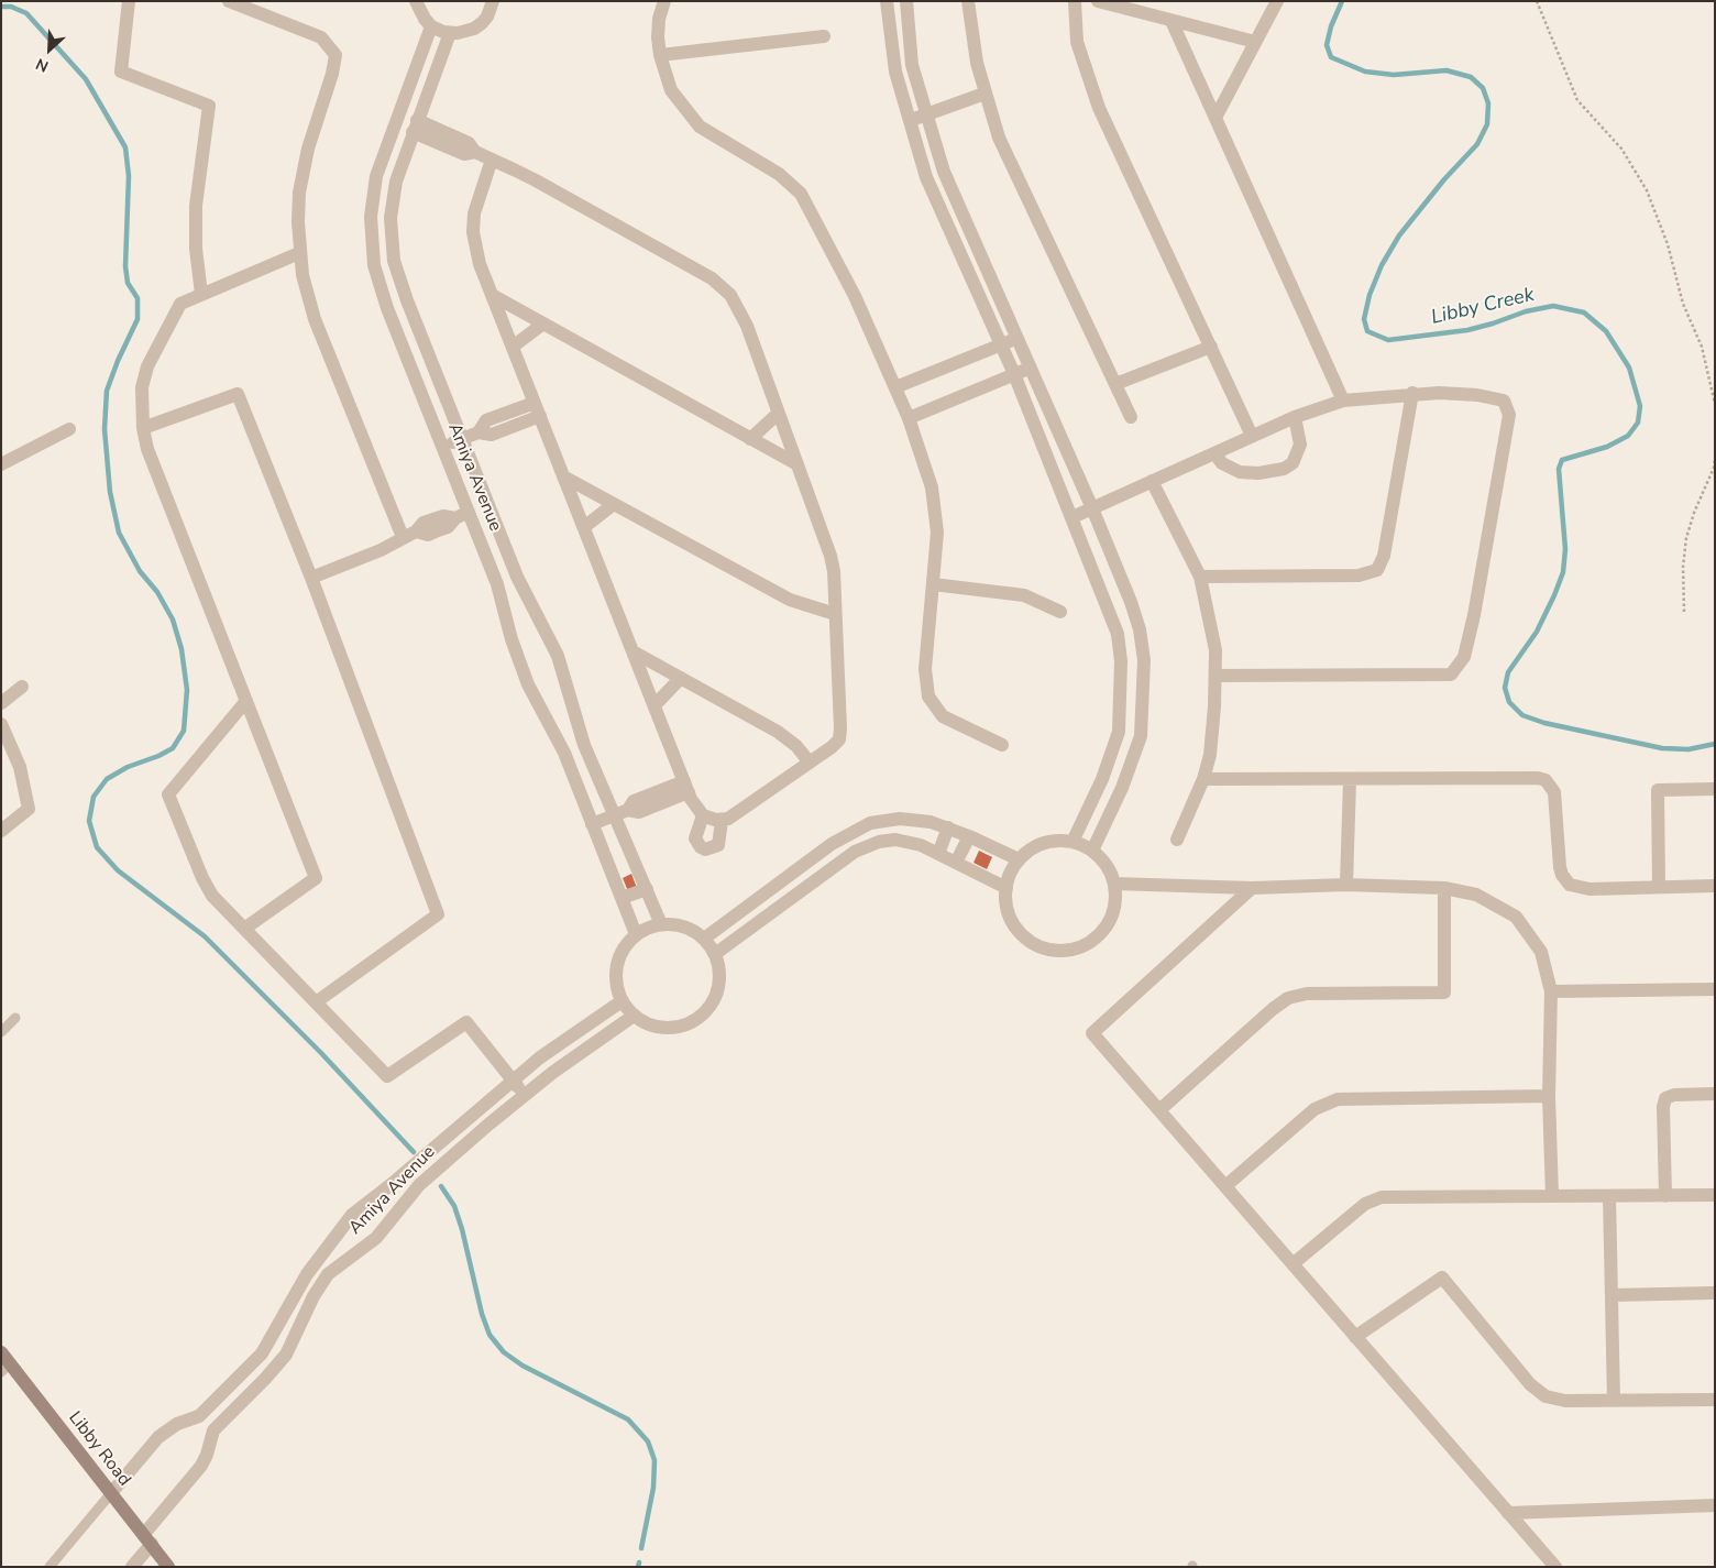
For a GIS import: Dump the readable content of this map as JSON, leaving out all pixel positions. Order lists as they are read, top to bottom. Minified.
{"streets":{"main road":["Libby Road"],"street":["Amiya Avenue"]},"crossings":[["Amiya Avenue","Libby Road"]],"water":["Libby Creek"],"north":"bottom left"}
